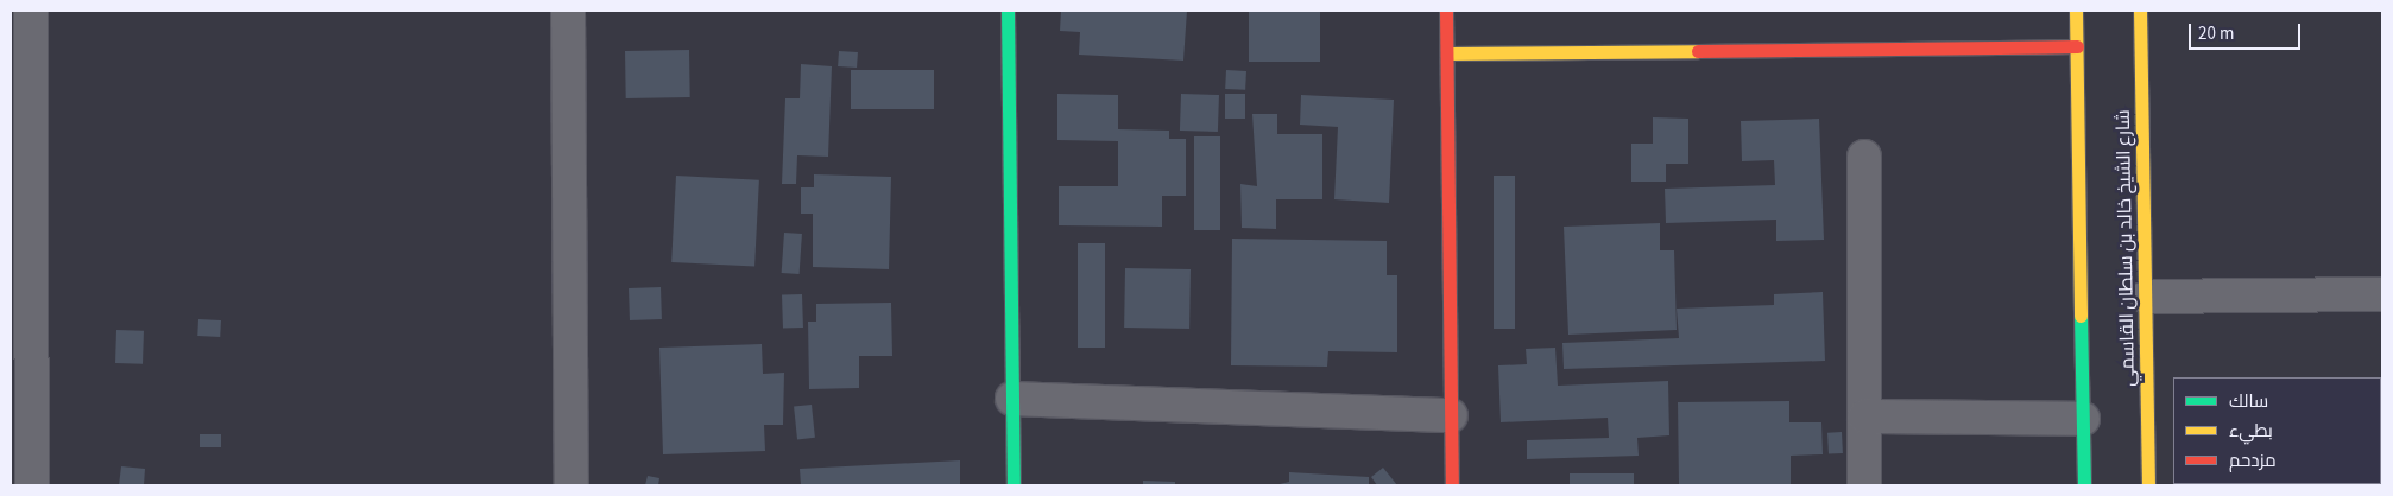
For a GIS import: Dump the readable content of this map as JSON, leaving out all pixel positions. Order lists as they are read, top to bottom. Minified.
{"streets":{"street":["شارع الشيخ خالد بن سلطان القاسمي"]},"legend":["سالك","بطيء","مزدحم"],"scale_bar":"20 m"}
